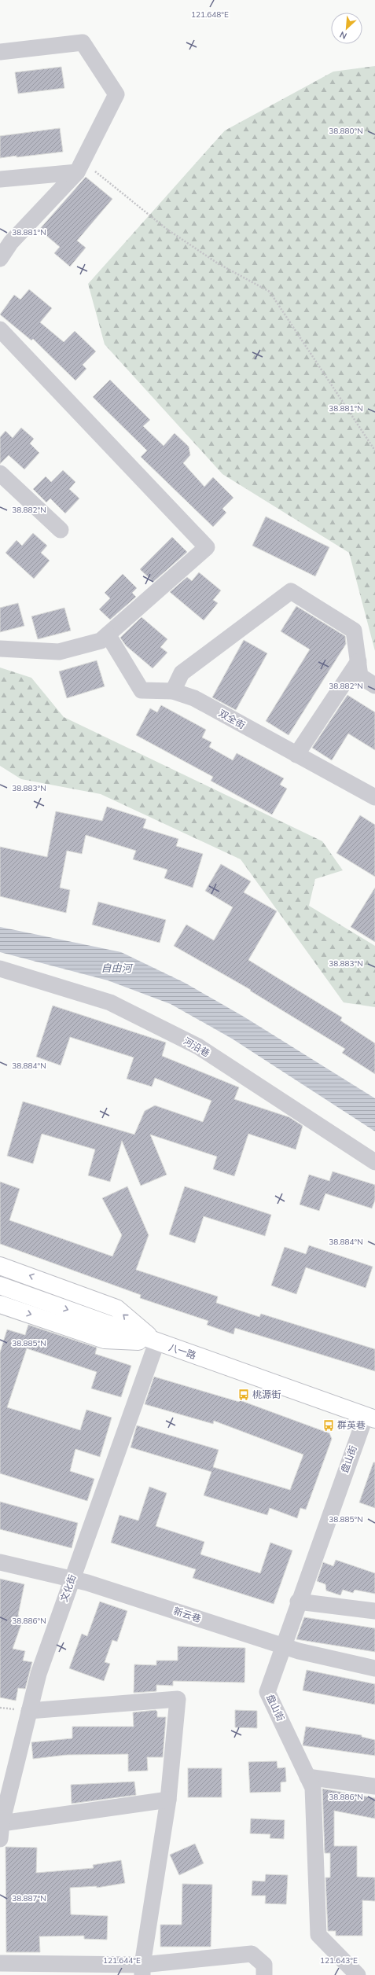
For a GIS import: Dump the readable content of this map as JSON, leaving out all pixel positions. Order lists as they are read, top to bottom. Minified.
{"streets":{"main road":["八一路"],"street":["双全街","河沿巷","盘山街","文化街","新云巷"]},"crossings":[["八一路","盘山街"],["八一路","文化街"],["盘山街","新云巷"],["文化街","新云巷"]],"water":["自由河"],"places":{"bus stop":["桃源街","群英巷"]},"north":"bottom left","coordinates":["121.648°E","38.880°N","38.881°N","38.882°N","38.883°N","38.884°N","38.885°N","38.886°N","38.887°N","121.644°E","121.643°E"]}
